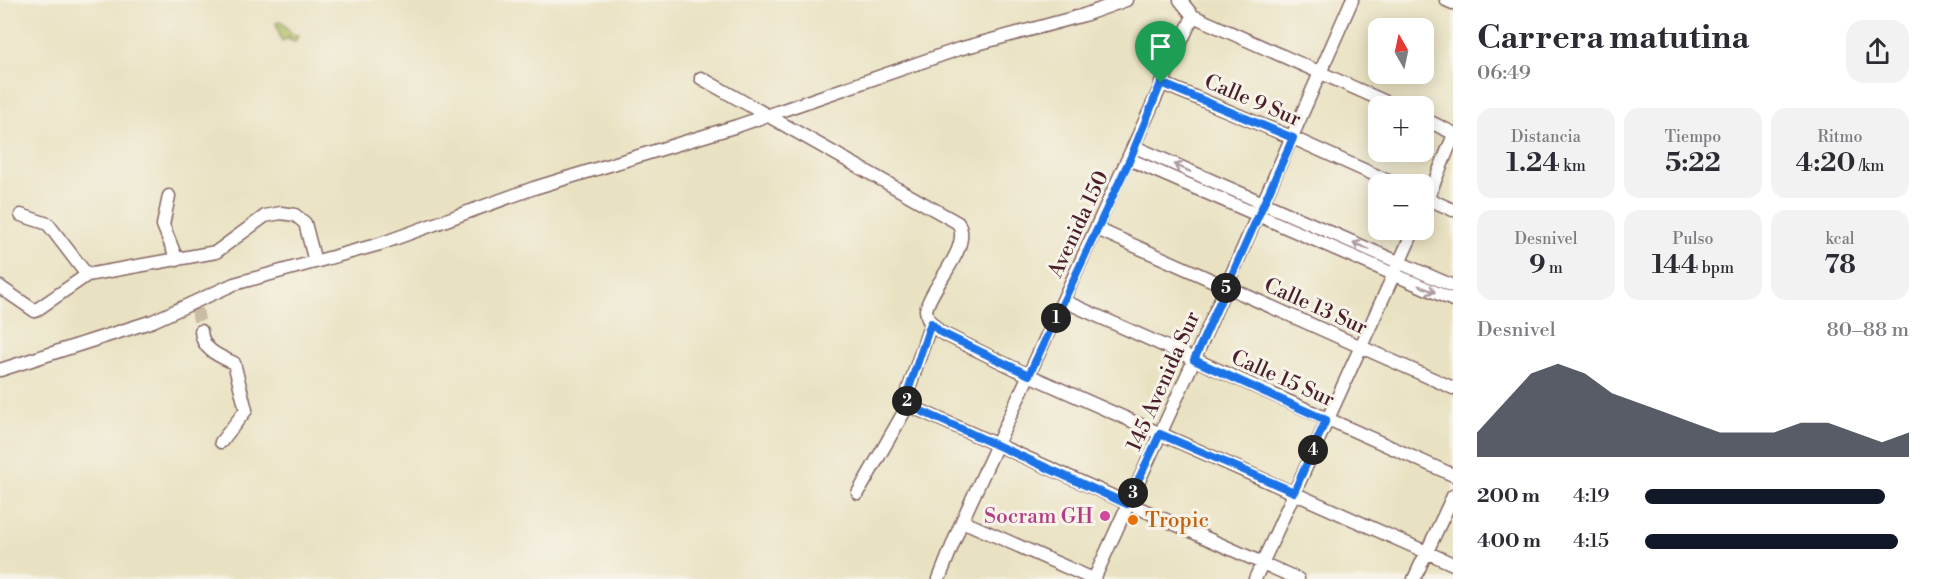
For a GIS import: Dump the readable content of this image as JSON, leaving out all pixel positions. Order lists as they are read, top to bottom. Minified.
{"streets":{"street":["Calle 9 Sur","Avenida 150","Calle 13 Sur","Calle 15 Sur","145 Avenida Sur"]},"crossings":[["Calle 9 Sur","Avenida 150"],["Calle 9 Sur","145 Avenida Sur"],["Avenida 150","Calle 13 Sur"],["Avenida 150","Calle 15 Sur"],["Calle 13 Sur","145 Avenida Sur"],["Calle 15 Sur","145 Avenida Sur"]],"places":["Socram GH","Tropic"],"north":"top","page":{"heading":["Carrera matutina","06:49"],"map_buttons":["+","−"],"stats":[["Distancia","1.24 km"],["Tiempo","5:22"],["Ritmo","4:20 /km"],["Desnivel","9 m"],["Pulso","144 bpm"],["kcal","78"]],"pins":["5","1","2","4","3"],"chart":["Desnivel","80–88 m"],"list":[{"name":"200 m","note":"4:19"},{"name":"400 m","note":"4:15"}]}}
